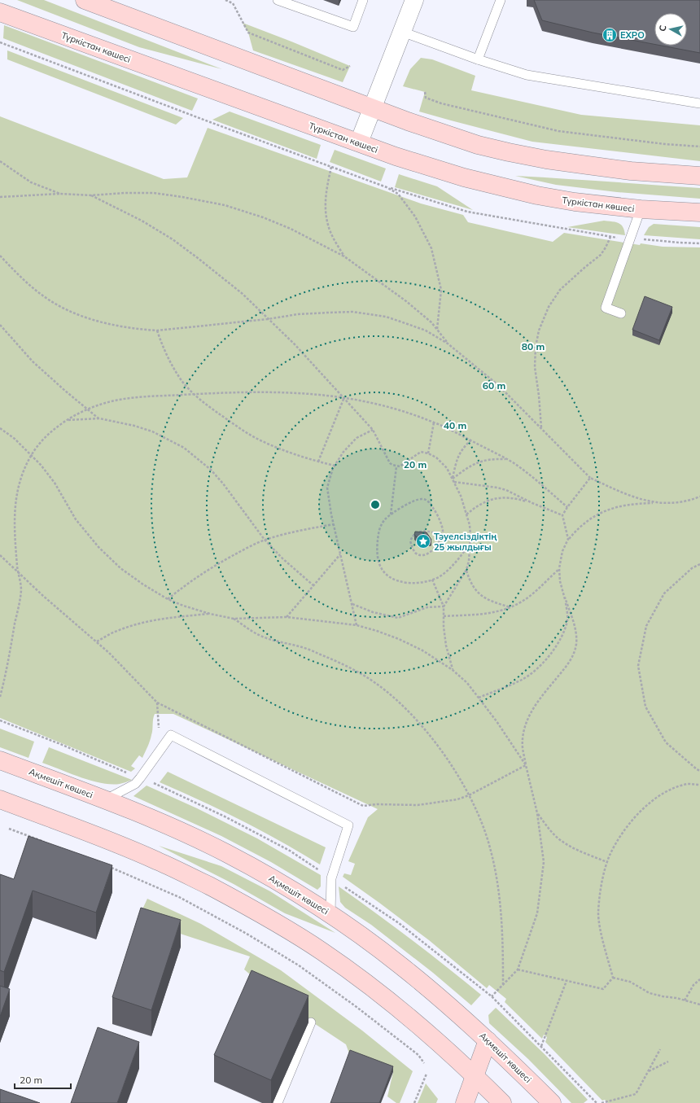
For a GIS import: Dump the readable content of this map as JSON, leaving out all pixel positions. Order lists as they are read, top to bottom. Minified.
{"streets":{"street":["Түркістан көшесі","Ақмешіт көшесі"]},"places":{"building":["EXPO"],"place":["Тәуелсіздіктің 25 жылдығы"]},"scale_bar":"20 m","north":"left","rings":["80 m","60 m","40 m","20 m"]}
